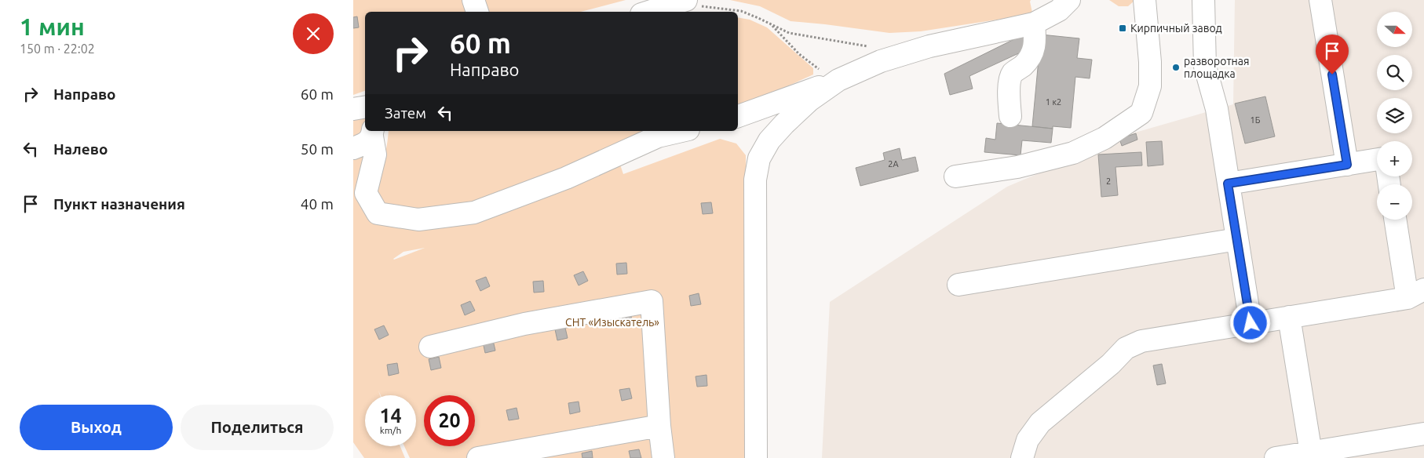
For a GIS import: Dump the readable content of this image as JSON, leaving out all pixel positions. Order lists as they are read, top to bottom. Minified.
{"parks":["СНТ «Изыскатель»"],"places":{"transit":["Кирпичный завод"],"other":["разворотная площадка"]},"house_numbers":["1 к2","1Б","2А","2"],"north":"right","page":{"heading":["1 мин","150 m · 22:02"],"map_buttons":["+","−"],"turn":["60 m","Направо"],"list":[{"name":"Направо","value":"60 m"},{"name":"Налево","value":"50 m"},{"name":"Пункт назначения","value":"40 m"}],"then":"Затем","speed":"14 km/h","limit":"20","buttons":["Выход","Поделиться"]}}
